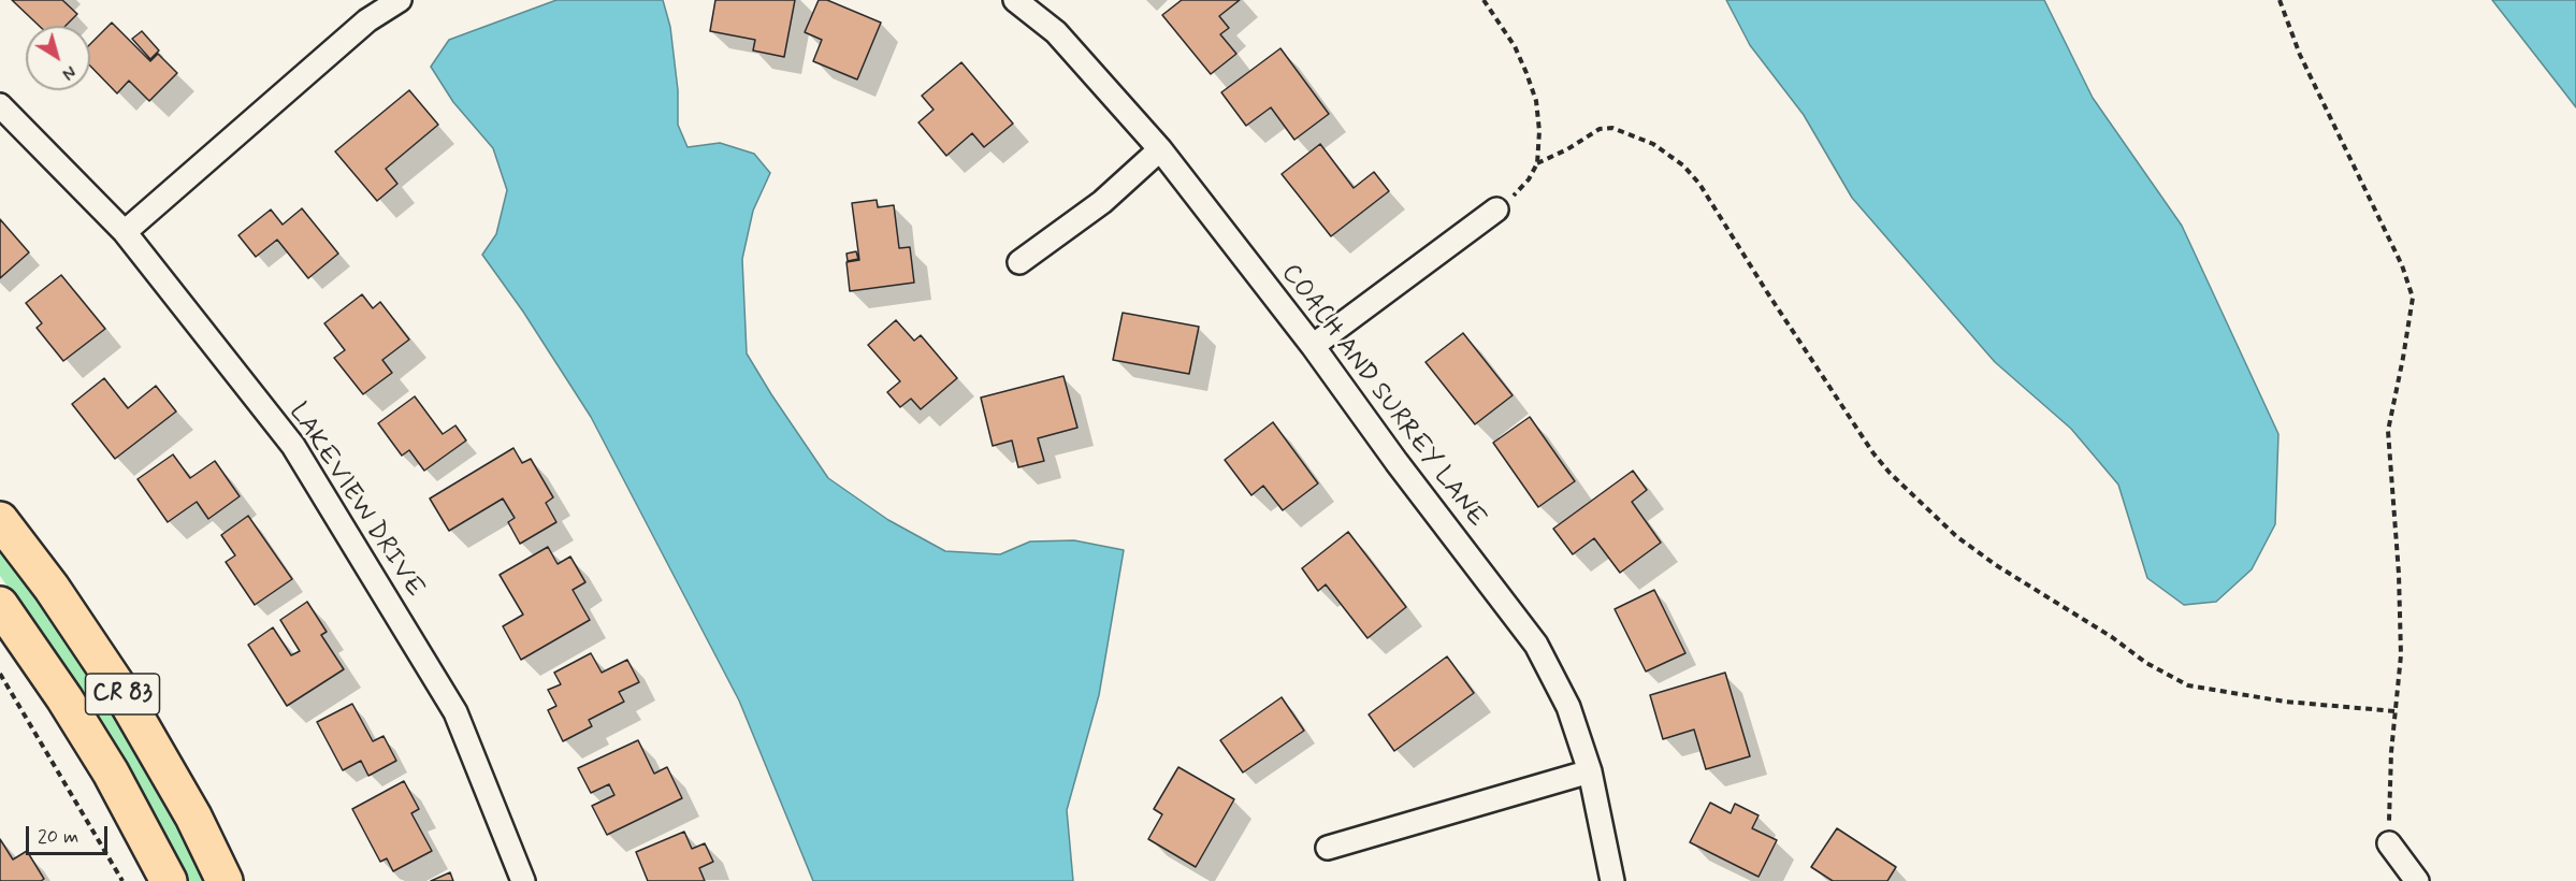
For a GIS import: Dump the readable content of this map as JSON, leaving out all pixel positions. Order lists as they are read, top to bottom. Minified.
{"streets":{"main road":["CR 83"],"street":["COACH AND SURREY LANE","LAKEVIEW DRIVE"]},"scale_bar":"20 m","north":"bottom right"}
